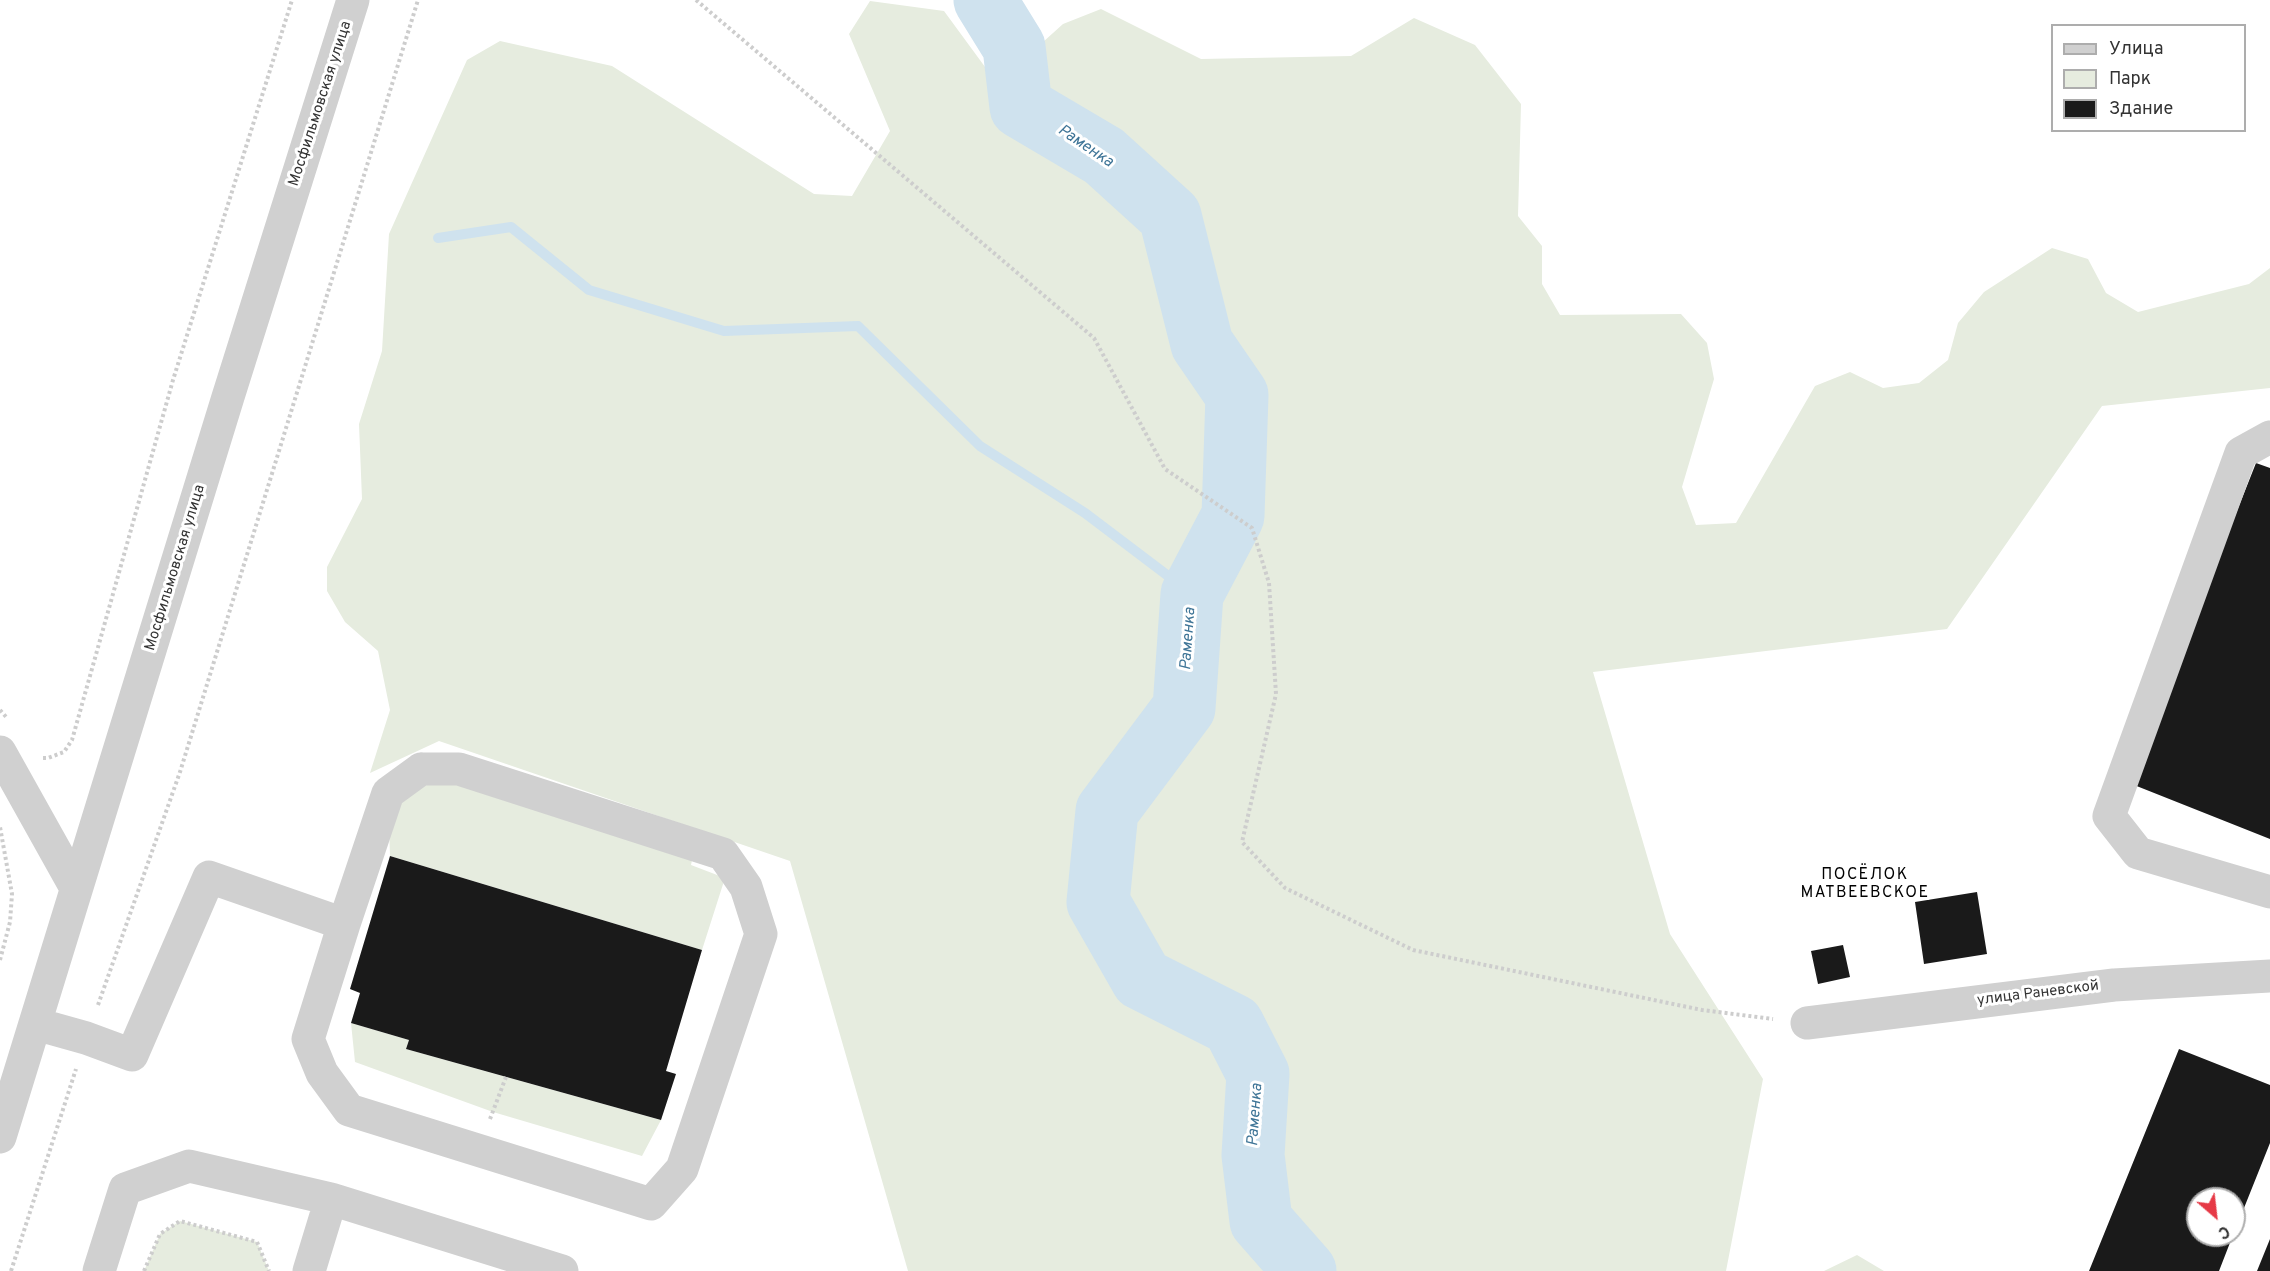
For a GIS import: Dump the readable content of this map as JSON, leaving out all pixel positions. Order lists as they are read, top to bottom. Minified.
{"streets":{"street":["Мосфильмовская улица","улица Раневской"]},"districts":["ПОСЁЛОК МАТВЕЕВСКОЕ"],"water":["Раменка"],"legend":["Улица","Парк","Здание"],"north":"bottom right"}
